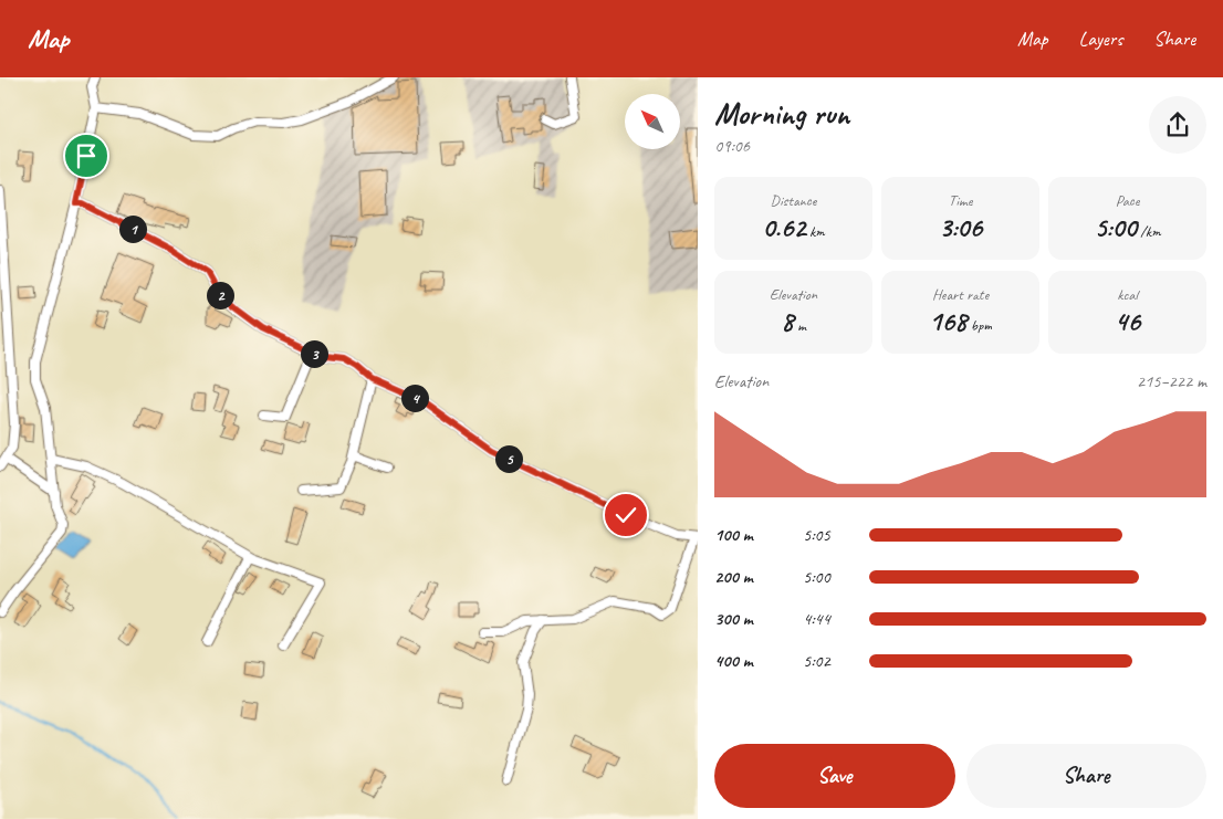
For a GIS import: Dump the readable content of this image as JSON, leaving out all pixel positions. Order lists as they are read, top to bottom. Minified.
{"north":"top left","page":{"header":"Map","nav":["Map","Layers","Share"],"heading":["Morning run","09:06"],"stats":[["Distance","0.62 km"],["Time","3:06"],["Pace","5:00 /km"],["Elevation","8 m"],["Heart rate","168 bpm"],["kcal","46"]],"pins":["1","2","3","4","5"],"chart":["Elevation","215–222 m"],"list":[{"name":"100 m","note":"5:05"},{"name":"200 m","note":"5:00"},{"name":"300 m","note":"4:44"},{"name":"400 m","note":"5:02"}],"buttons":["Save","Share"]}}
